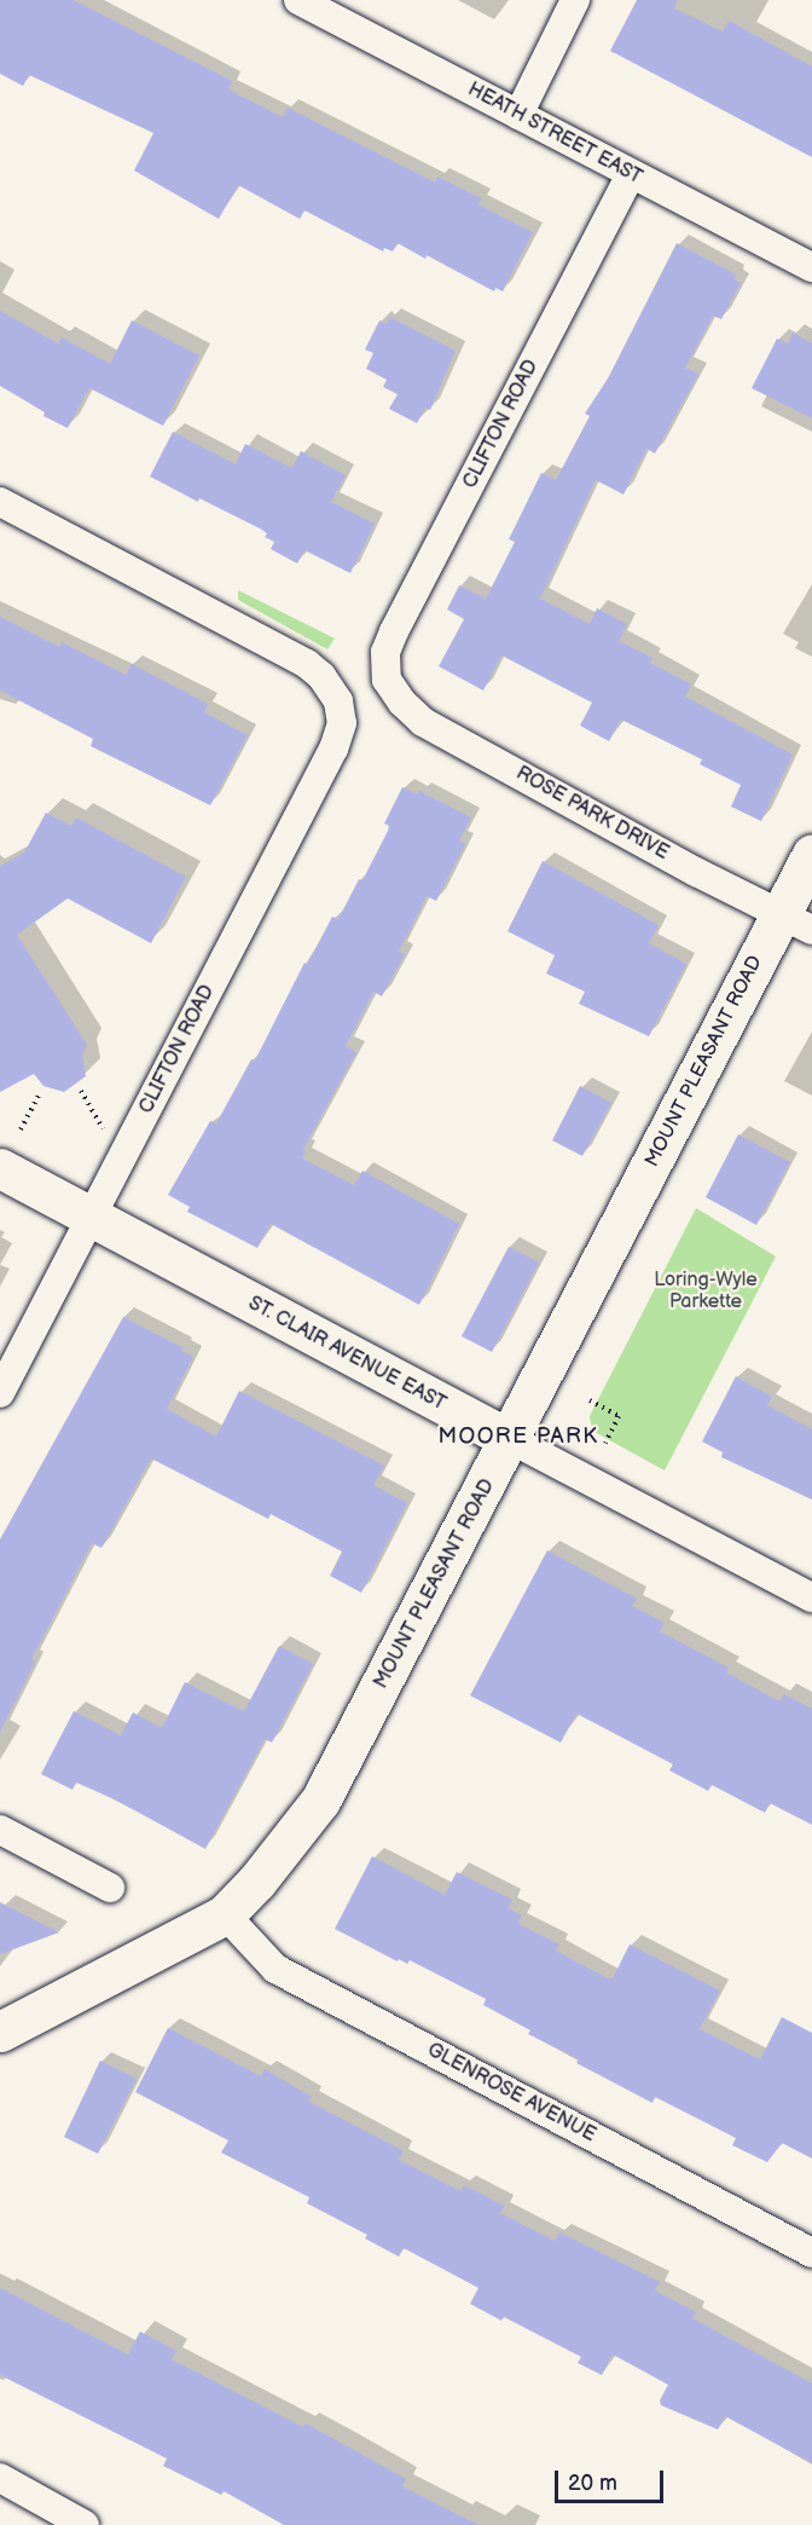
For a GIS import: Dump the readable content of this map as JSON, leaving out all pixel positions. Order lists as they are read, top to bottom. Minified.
{"streets":{"main road":["MOUNT PLEASANT ROAD","ST. CLAIR AVENUE EAST"],"street":["HEATH STREET EAST","CLIFTON ROAD","ROSE PARK DRIVE","GLENROSE AVENUE"]},"crossings":[["HEATH STREET EAST","CLIFTON ROAD"],["CLIFTON ROAD","ROSE PARK DRIVE"],["CLIFTON ROAD","ST. CLAIR AVENUE EAST"],["ROSE PARK DRIVE","MOUNT PLEASANT ROAD"],["MOUNT PLEASANT ROAD","ST. CLAIR AVENUE EAST"],["MOUNT PLEASANT ROAD","GLENROSE AVENUE"]],"districts":["MOORE PARK"],"parks":["Loring-Wyle Parkette"],"scale_bar":"20 m"}
